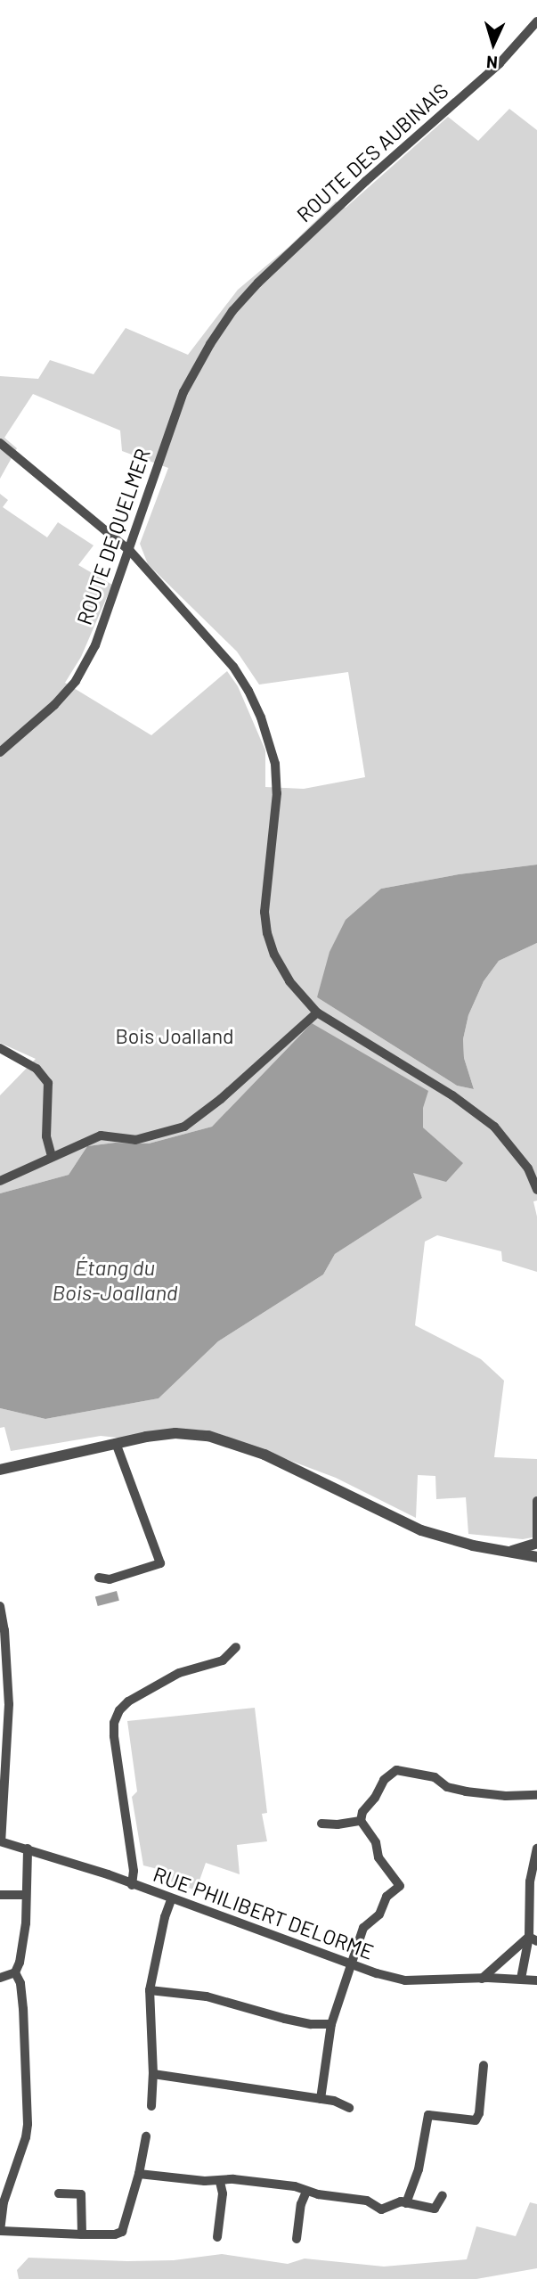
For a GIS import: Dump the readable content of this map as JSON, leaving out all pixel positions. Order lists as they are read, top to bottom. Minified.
{"streets":{"street":["ROUTE DES AUBINAIS","ROUTE DE QUELMER","RUE PHILIBERT DELORME"]},"crossings":[["ROUTE DES AUBINAIS","ROUTE DE QUELMER"]],"water":["Étang du Bois-Joalland"],"parks":["Bois Joalland"],"north":"bottom"}
